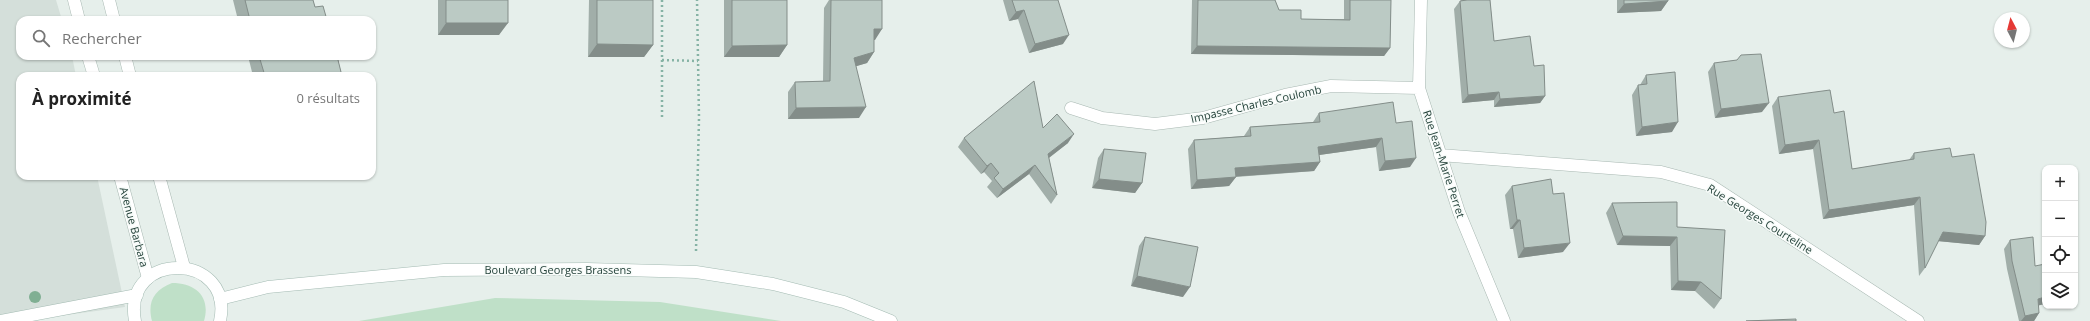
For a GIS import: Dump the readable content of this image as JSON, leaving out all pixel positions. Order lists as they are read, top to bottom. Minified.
{"streets":{"street":["Impasse Charles Coulomb","Rue Jean-Marie Perret","Rue Georges Courteline","Avenue Barbara","Boulevard Georges Brassens"]},"crossings":[["Impasse Charles Coulomb","Rue Jean-Marie Perret"],["Rue Jean-Marie Perret","Rue Georges Courteline"]],"north":"top","page":{"search":"Rechercher","heading":["À proximité","0 résultats"],"map_buttons":["+","−"]}}
